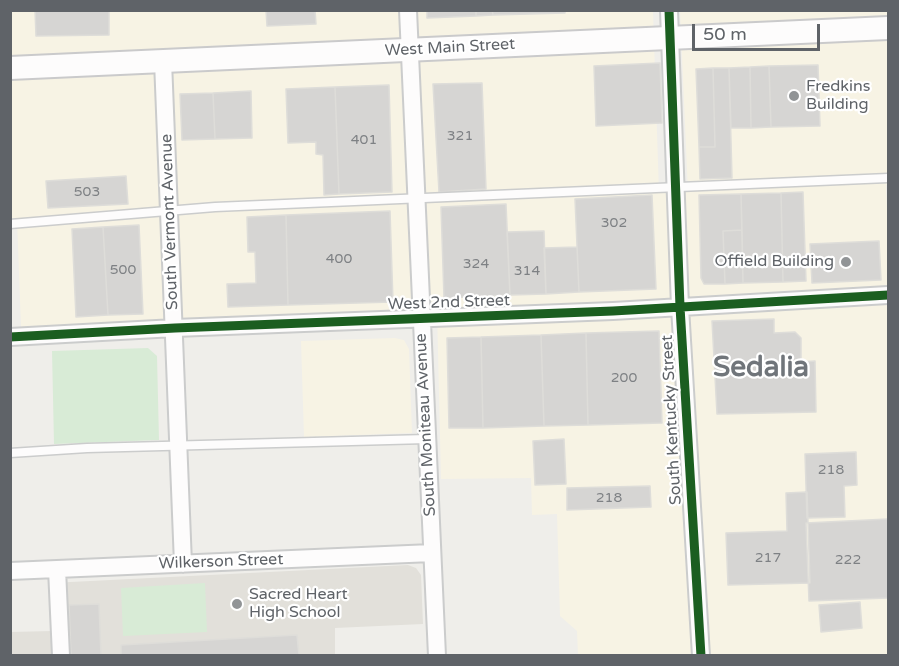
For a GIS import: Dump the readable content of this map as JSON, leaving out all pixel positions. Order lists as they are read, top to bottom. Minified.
{"streets":{"main road":["West Main Street"],"street":["South Vermont Avenue","West 2nd Street","South Kentucky Street","South Moniteau Avenue","Wilkerson Street"]},"crossings":[["West Main Street","South Vermont Avenue"],["West Main Street","South Kentucky Street"],["West Main Street","South Moniteau Avenue"],["South Vermont Avenue","West 2nd Street"],["South Vermont Avenue","Wilkerson Street"],["West 2nd Street","South Kentucky Street"],["West 2nd Street","South Moniteau Avenue"],["South Moniteau Avenue","Wilkerson Street"]],"districts":["Sedalia"],"places":["Fredkins Building","Offield Building","Sacred Heart High School"],"house_numbers":["321","401","503","302","400","324","500","314","200","218","218","217","222"],"scale_bar":"50 m"}
